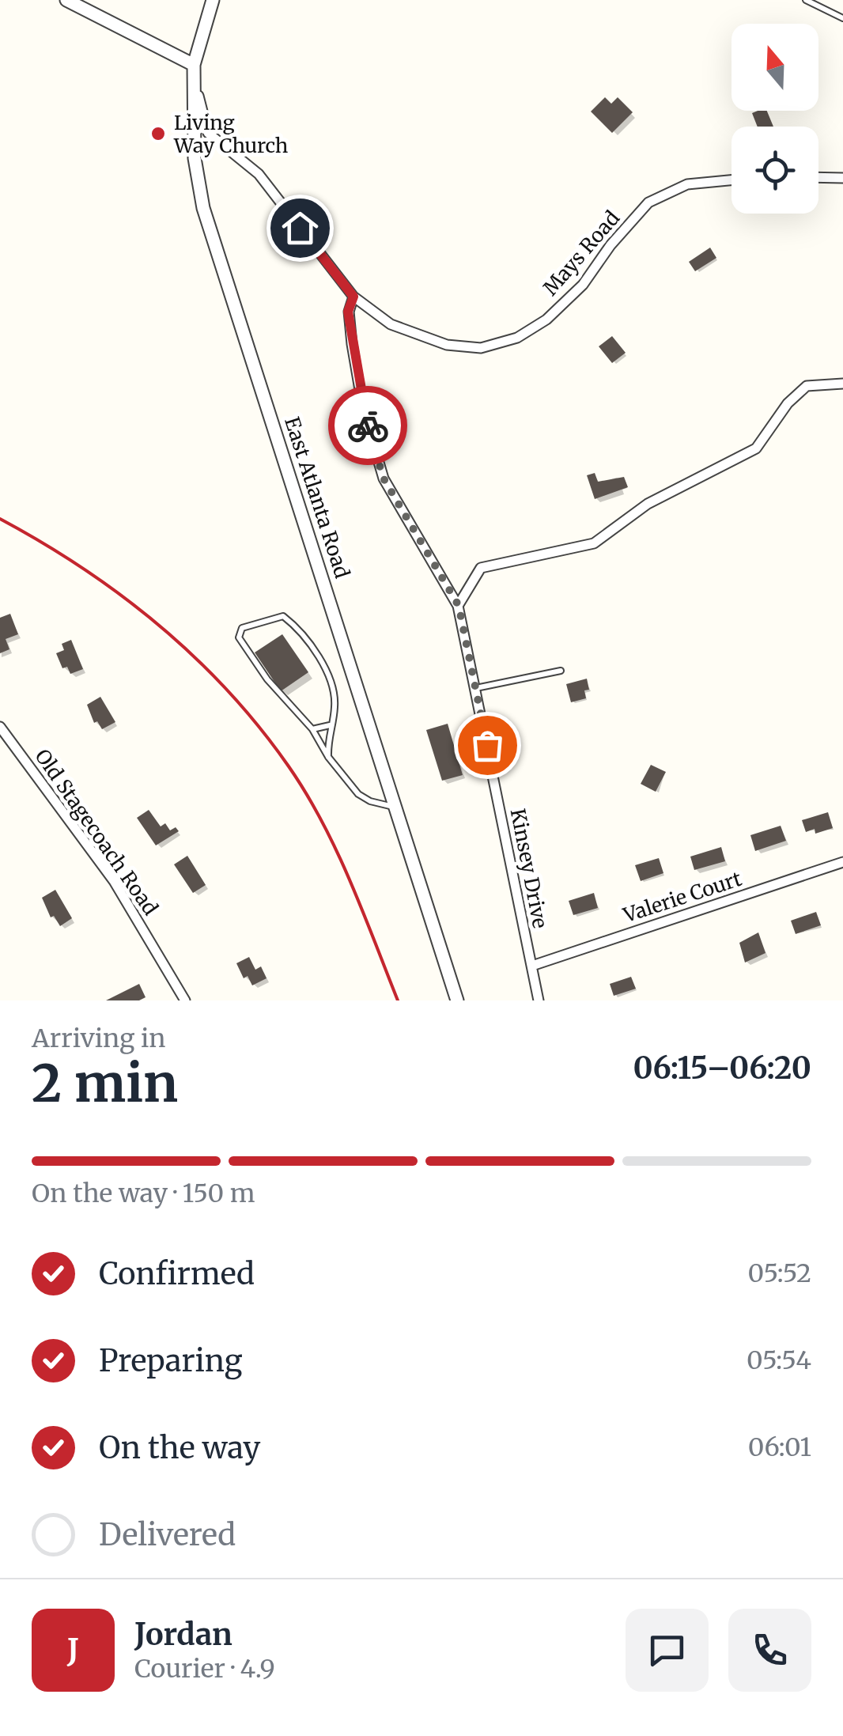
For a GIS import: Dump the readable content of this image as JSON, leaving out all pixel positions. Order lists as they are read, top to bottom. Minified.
{"streets":{"street":["Mays Road","East Atlanta Road","Old Stagecoach Road","Kinsey Drive","Valerie Court"]},"crossings":[["Mays Road","East Atlanta Road"],["Mays Road","Kinsey Drive"],["Kinsey Drive","Valerie Court"]],"places":["Living Way Church"],"north":"top","page":{"heading":["2 min","Arriving in","06:15–06:20"],"panel":["Jordan","Courier · 4.9"],"bar":"On the way · 150 m","list":[["Confirmed","05:52"],["Preparing","05:54"],["On the way","06:01"],"Delivered"],"round":"J"}}
